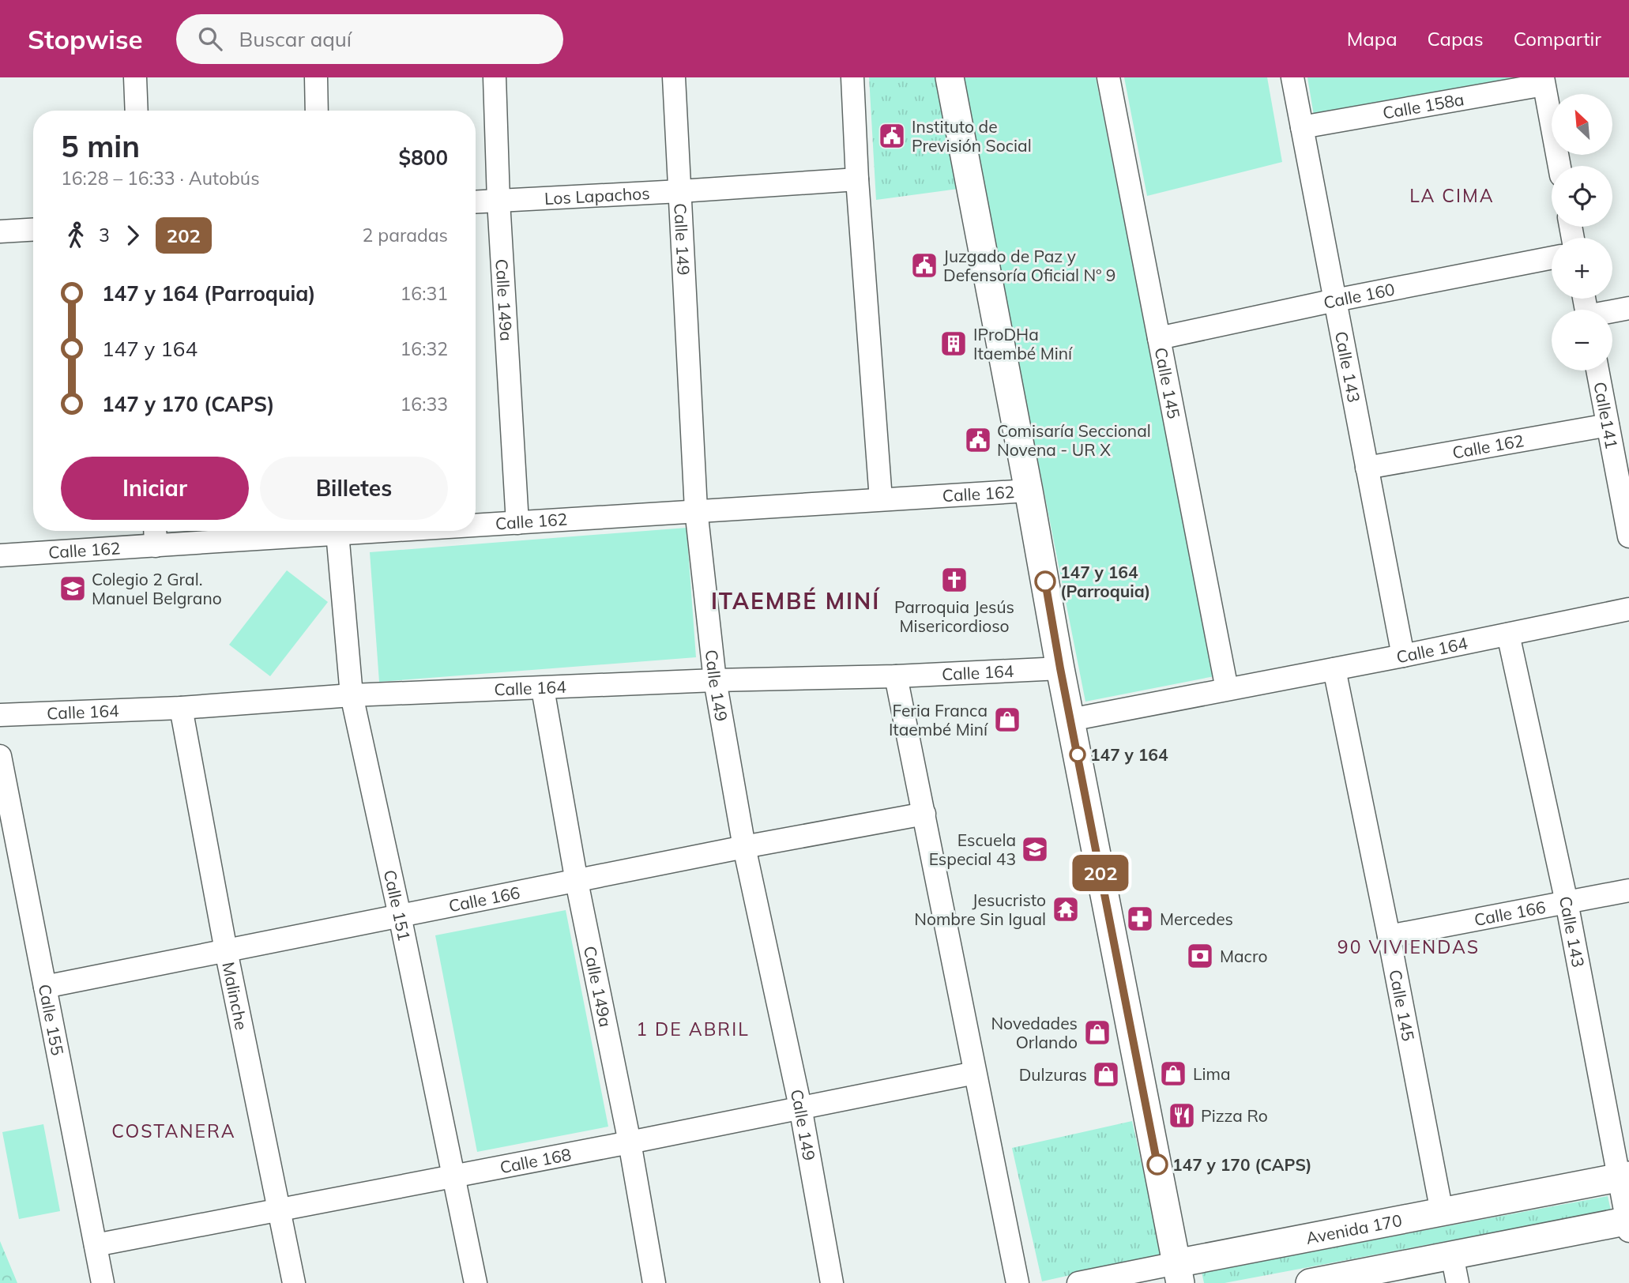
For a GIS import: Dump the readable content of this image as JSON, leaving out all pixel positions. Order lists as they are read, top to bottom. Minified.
{"streets":{"main road":["Avenida 170"],"street":["Calle 158a","Los Lapachos","Calle 149","Calle 160","Calle 149a","Calle 143","Calle 145","Calle141","Calle 162","Calle 164","Calle 166","Calle 151","Malinche","Calle 155","Calle 168"]},"crossings":[["Calle 158a","Calle 143"],["Los Lapachos","Calle 149"],["Los Lapachos","Calle 149a"],["Calle 149","Calle 162"],["Calle 149","Calle 164"],["Calle 149","Calle 166"],["Calle 149","Calle 168"],["Calle 160","Calle 143"],["Calle 160","Calle 145"],["Calle 149a","Calle 162"],["Calle 149a","Calle 164"],["Calle 149a","Calle 166"],["Calle 149a","Calle 168"],["Calle 143","Calle 162"],["Calle 143","Calle 164"],["Calle 143","Calle 166"],["Calle 143","Avenida 170"],["Calle 145","Calle 164"],["Calle 145","Calle 166"],["Calle 145","Avenida 170"],["Calle141","Calle 162"],["Calle 164","Calle 151"],["Calle 164","Malinche"],["Calle 166","Calle 151"],["Calle 166","Malinche"],["Calle 166","Calle 155"],["Calle 151","Calle 168"],["Malinche","Calle 168"],["Calle 155","Calle 168"]],"districts":["LA CIMA","ITAEMBÉ MINÍ","90 VIVIENDAS","1 DE ABRIL","COSTANERA"],"places":{"public building":["Instituto de Previsión Social","Juzgado de Paz y Defensoría Oficial Nº 9","Comisaría Seccional Novena - UR X"],"building":["IProDHa Itaembé Miní"],"church":["Parroquia Jesús Misericordioso"],"other":["147 y 164 (Parroquia)","147 y 164","147 y 170 (CAPS)"],"school or university":["Colegio 2 Gral. Manuel Belgrano","Escuela Especial 43"],"shop":["Feria Franca Itaembé Miní","Novedades Orlando","Lima","Dulzuras"],"temple":["Jesucristo Nombre Sin Igual"],"pharmacy":["Mercedes"],"bank":["Macro"],"restaurant":["Pizza Ro"]},"lines":["bus line 202"],"north":"top left","page":{"header":"Stopwise","search":"Buscar aquí","nav":["Mapa","Capas","Compartir"],"on_map":"202","map_buttons":["+","−"],"heading":["5 min","16:28 – 16:33 · Autobús","$800"],"legs":["3","202","2 paradas"],"list":[{"name":"147 y 164 (Parroquia)","value":"16:31"},{"name":"147 y 164","value":"16:32"},{"name":"147 y 170 (CAPS)","value":"16:33"}],"buttons":["Iniciar","Billetes"]}}
